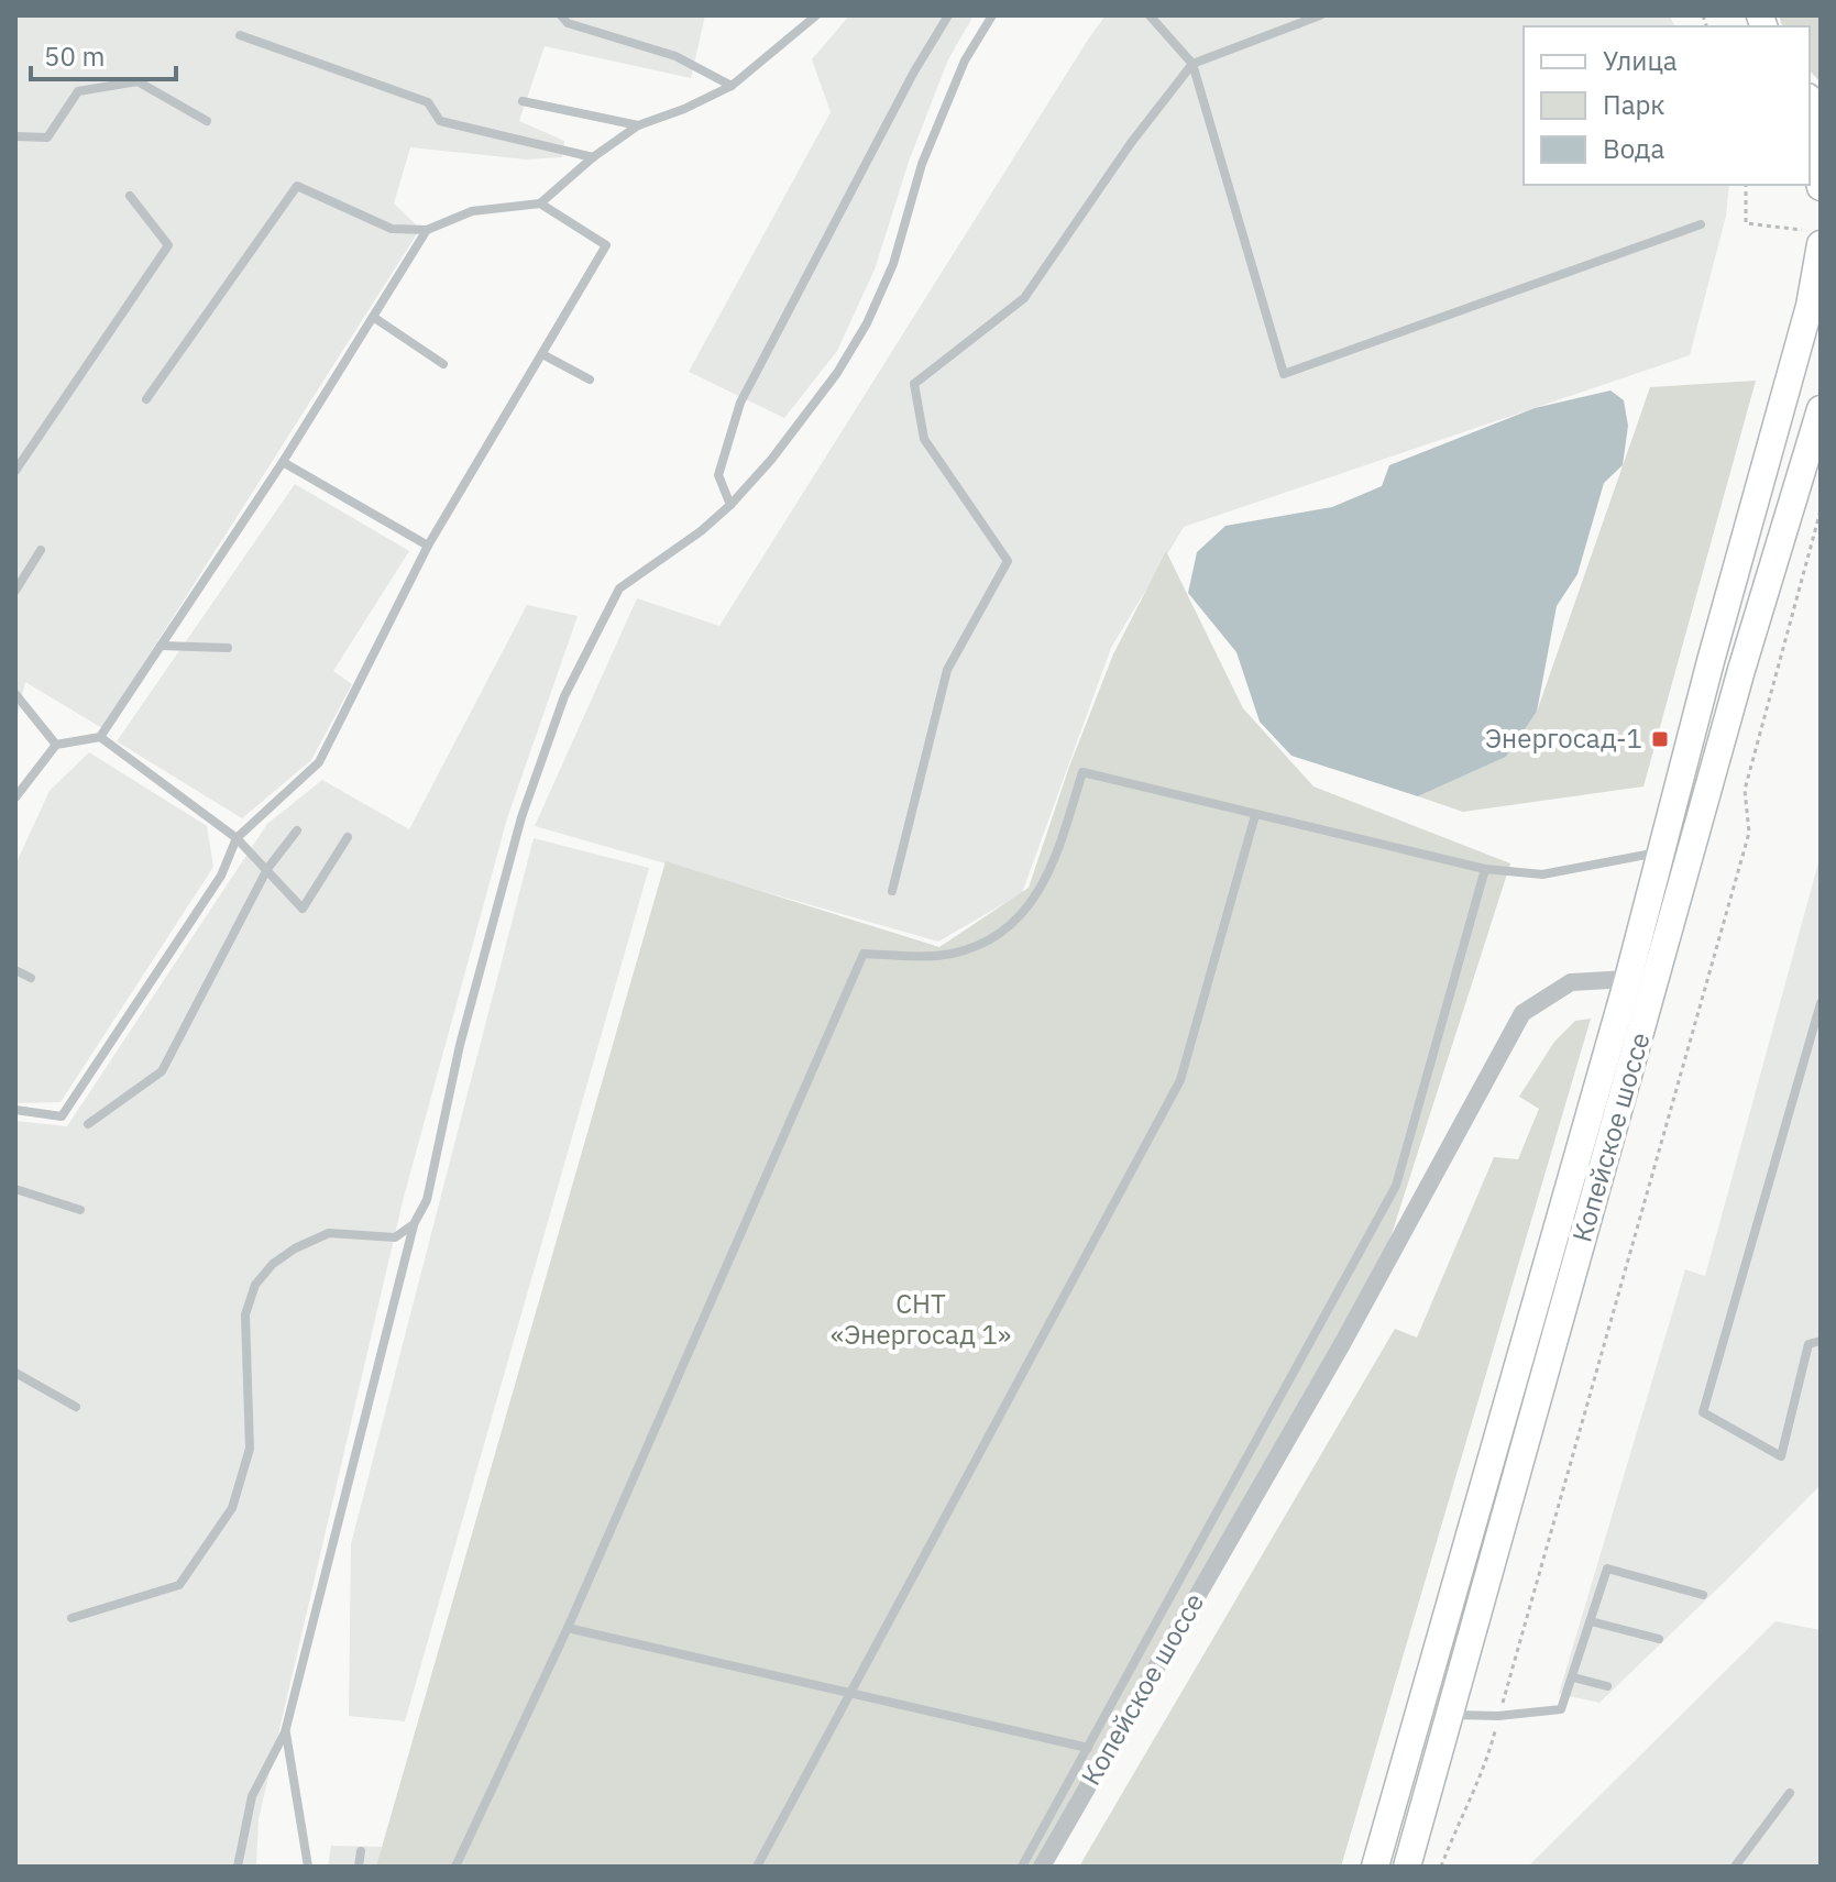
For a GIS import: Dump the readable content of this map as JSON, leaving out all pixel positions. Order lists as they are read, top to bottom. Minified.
{"streets":{"main road":["Копейское шоссе"]},"parks":["СНТ «Энергосад 1»"],"places":{"transit":["Энергосад-1"]},"legend":["Улица","Парк","Вода"],"scale_bar":"50 m"}
